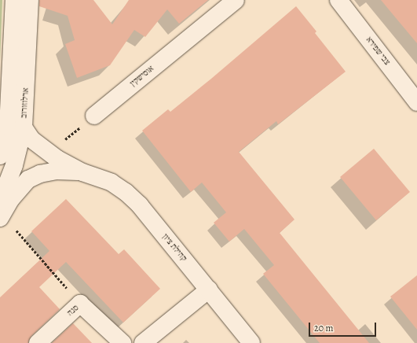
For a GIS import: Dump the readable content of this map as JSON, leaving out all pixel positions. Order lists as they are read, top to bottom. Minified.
{"streets":{"street":["צבי שפירא","אוסישקין","ארלוזורוב","קהילת ציון","סנה"]},"crossings":[["ארלוזורוב","קהילת ציון"]],"scale_bar":"20 m"}
